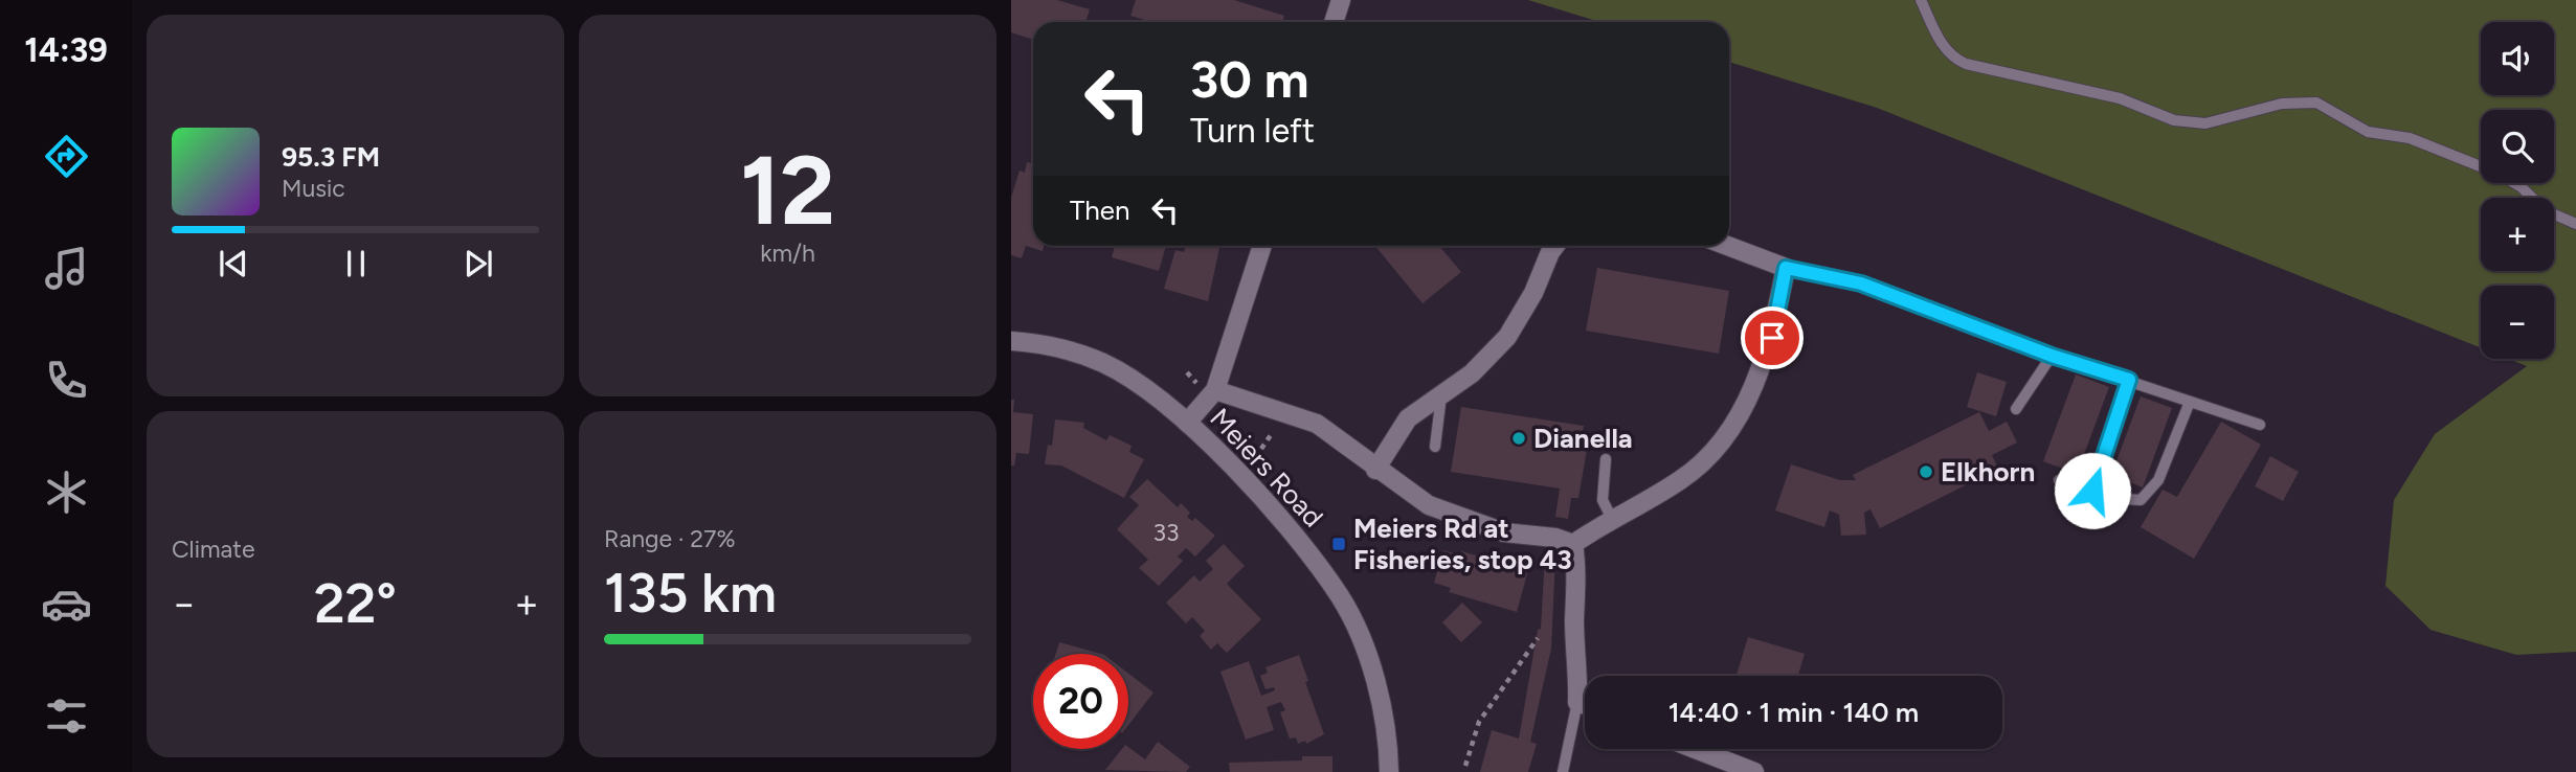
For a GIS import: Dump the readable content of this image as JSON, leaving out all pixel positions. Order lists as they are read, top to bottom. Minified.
{"streets":{"street":["Meiers Road"]},"places":{"other":["Dianella","Elkhorn"],"transit":["Meiers Rd at Fisheries, stop 43"]},"house_numbers":["33"],"page":{"tabs":"14:39","tile":[["12","km/h"],"Climate",["Range · 27%","135 km"]],"map_buttons":["+","−"],"turn":["30 m","Turn left"],"song":["95.3 FM","Music"],"then":"Then","heat":["−","22°","+"],"limit":"20","trip":"14:40 · 1 min · 140 m"}}
